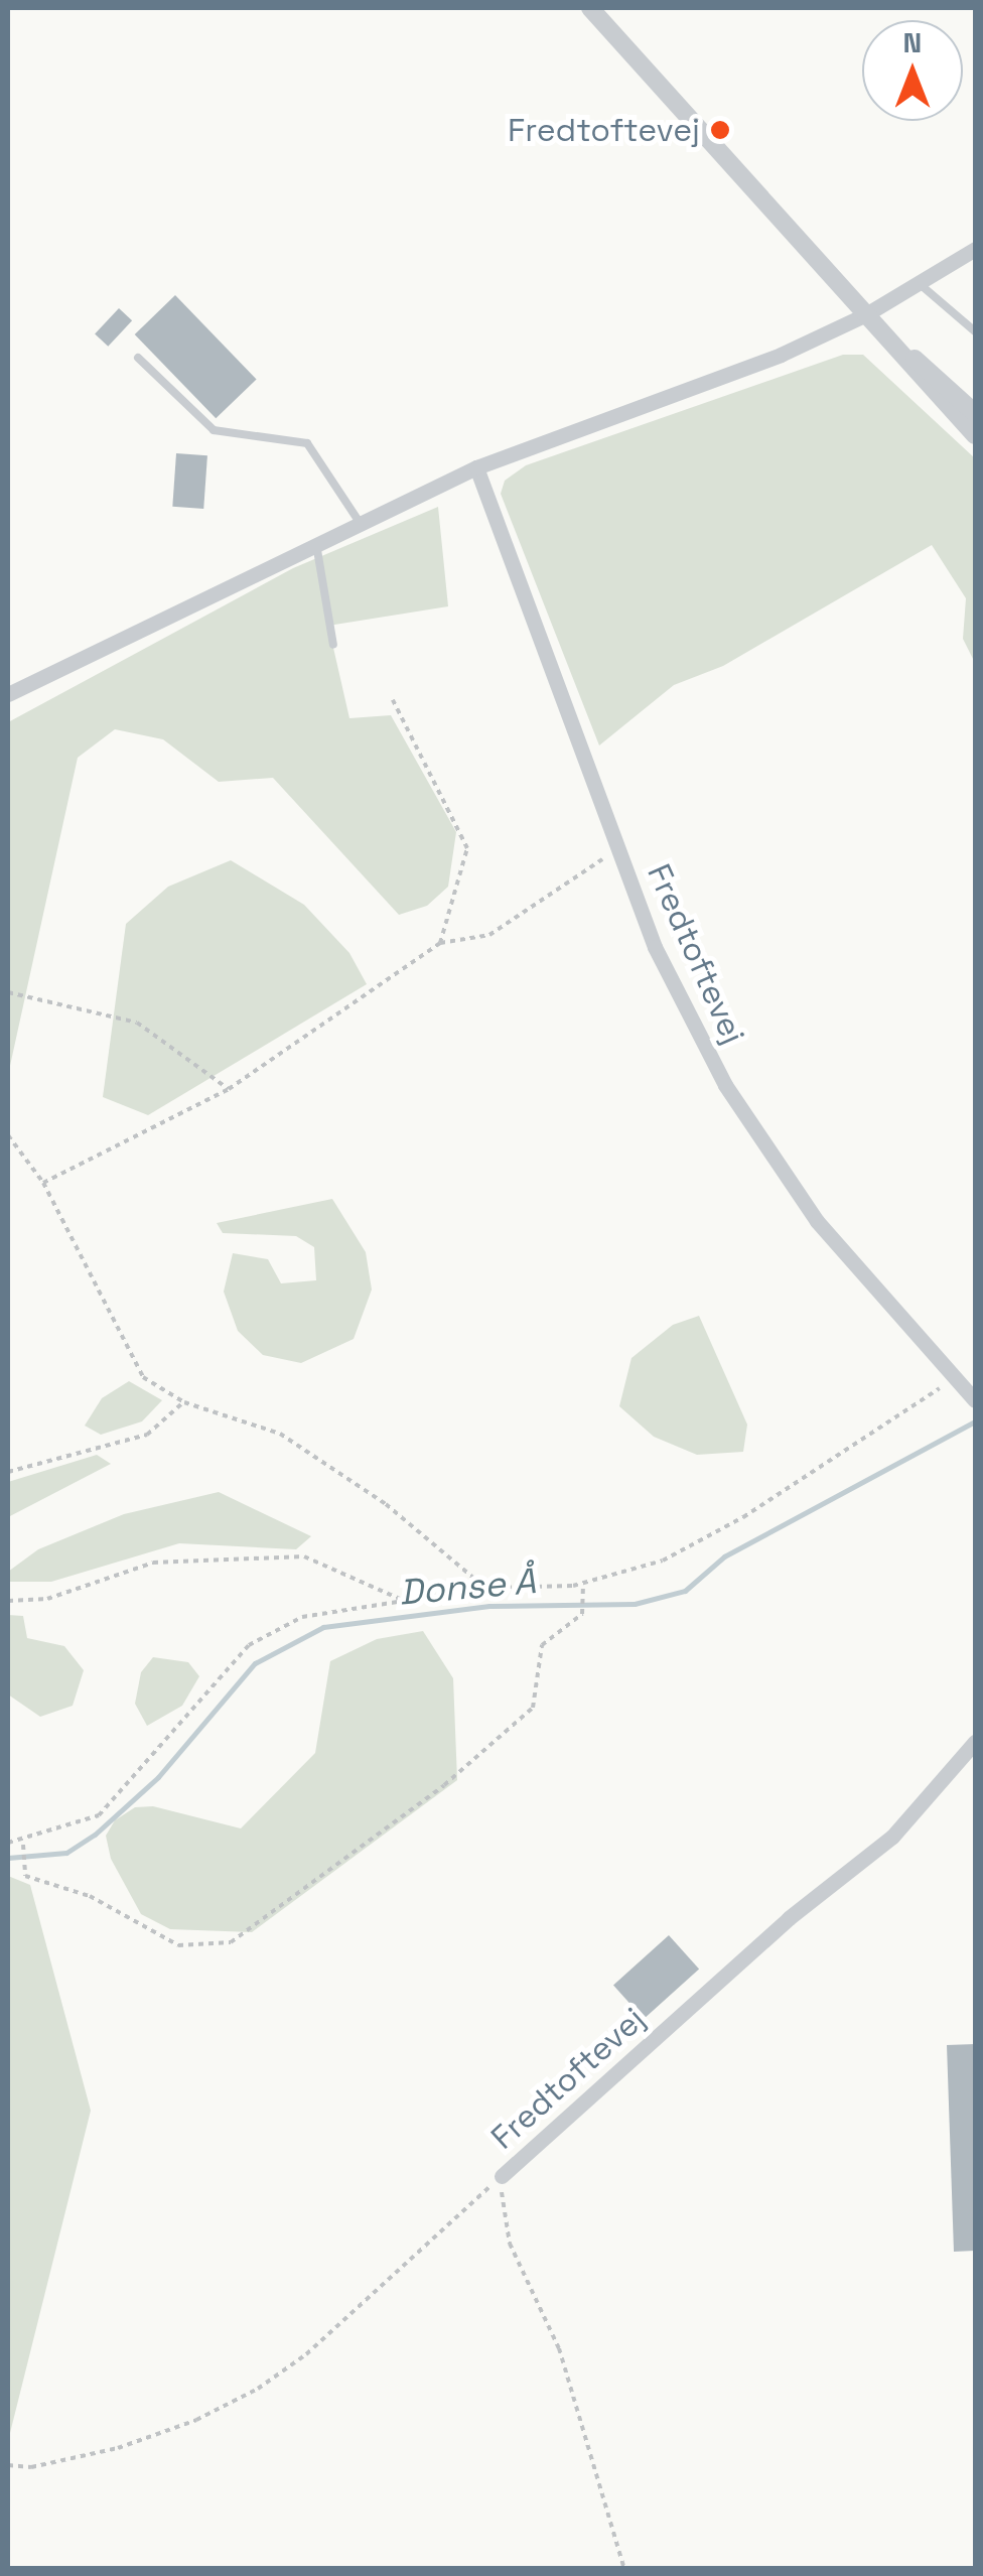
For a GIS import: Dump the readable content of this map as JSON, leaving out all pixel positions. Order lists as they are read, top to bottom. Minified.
{"streets":{"street":["Fredtoftevej"]},"water":["Donse Å"],"places":["Fredtoftevej"],"north":"top"}
